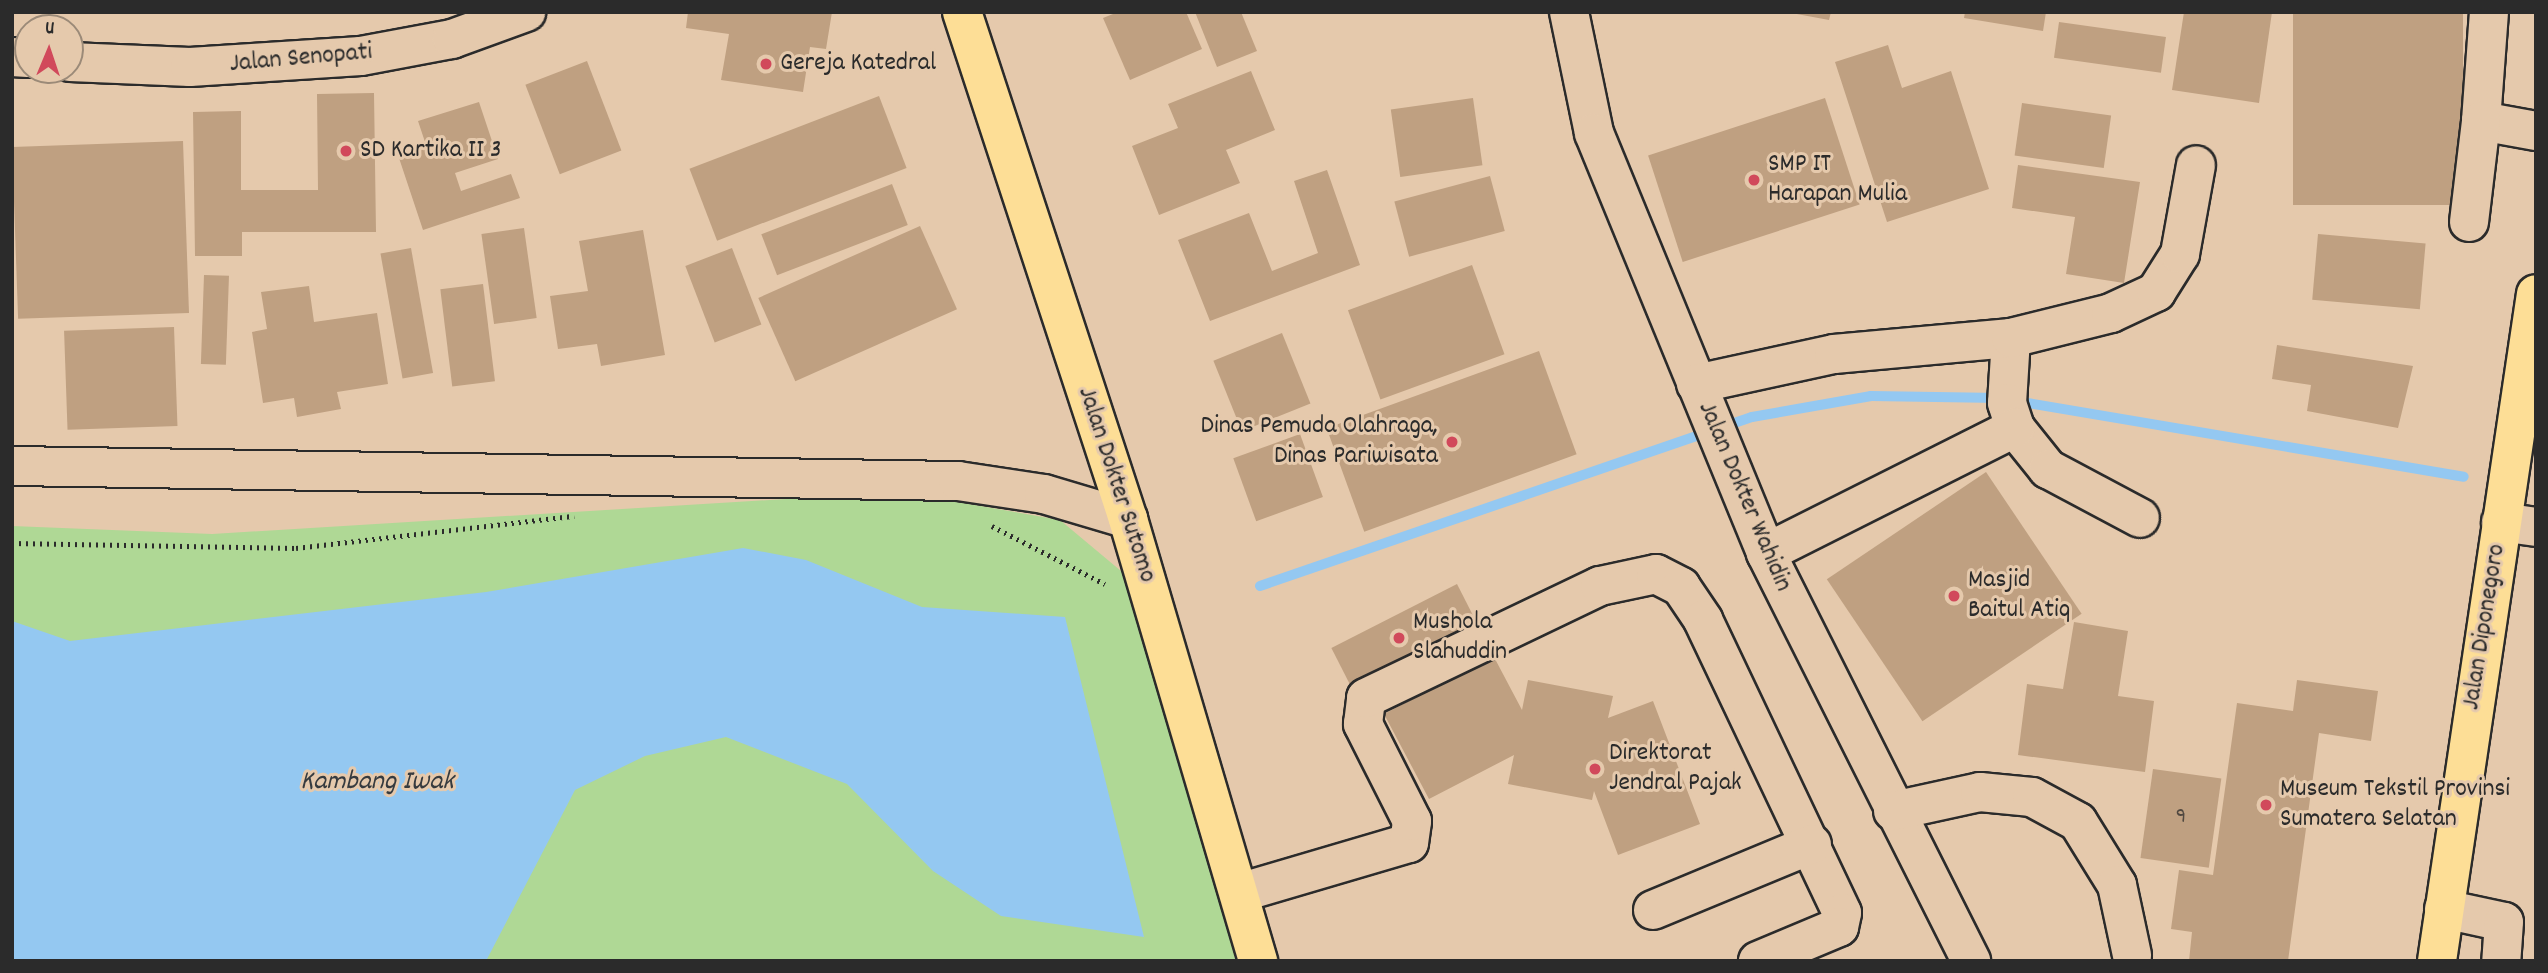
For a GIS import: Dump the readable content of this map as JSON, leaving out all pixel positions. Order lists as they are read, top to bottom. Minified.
{"streets":{"main road":["Jalan Dokter Sutomo","Jalan Diponegoro"],"street":["Jalan Senopati","Jalan Dokter Wahidin"]},"water":["Kambang Iwak"],"places":["Gereja Katedral","SD Kartika II 3","SMP IT Harapan Mulia","Dinas Pemuda Olahraga, Dinas Pariwisata","Masjid Baitul Atiq","Mushola Slahuddin","Direktorat Jendral Pajak","Museum Tekstil Provinsi Sumatera Selatan"],"house_numbers":["9"],"north":"top"}
